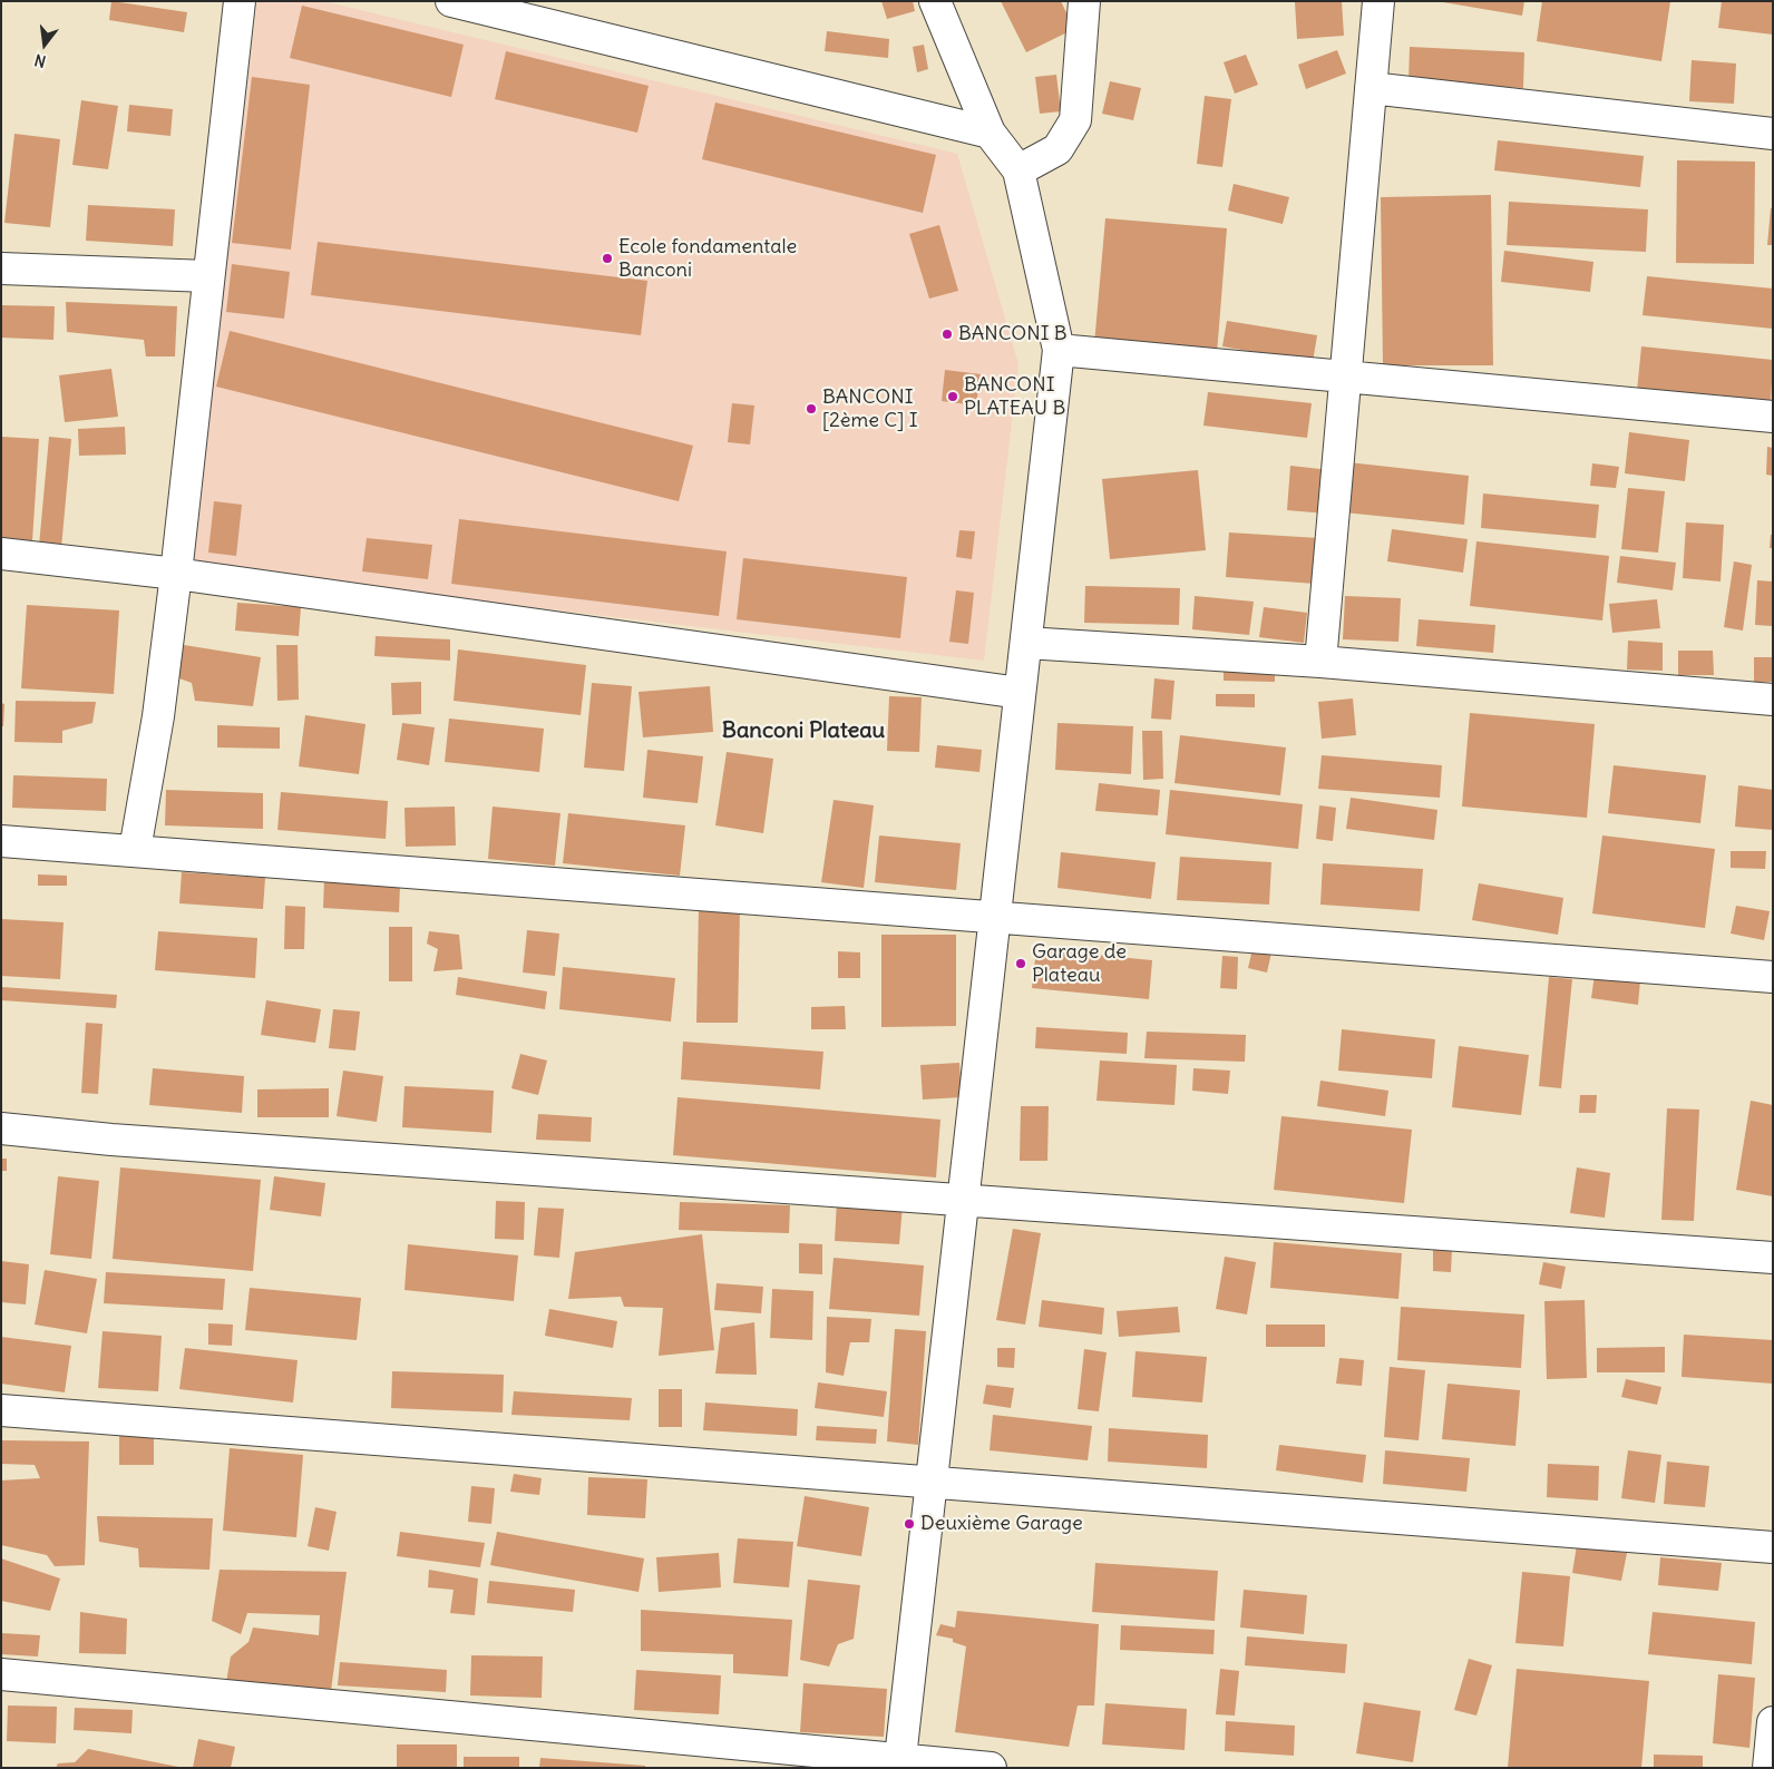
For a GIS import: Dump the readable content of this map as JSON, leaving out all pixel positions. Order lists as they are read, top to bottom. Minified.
{"districts":["Banconi Plateau"],"places":["Ecole fondamentale Banconi","BANCONI B","BANCONI PLATEAU B","BANCONI [2ème C] I","Garage de Plateau","Deuxième Garage"],"north":"bottom"}
